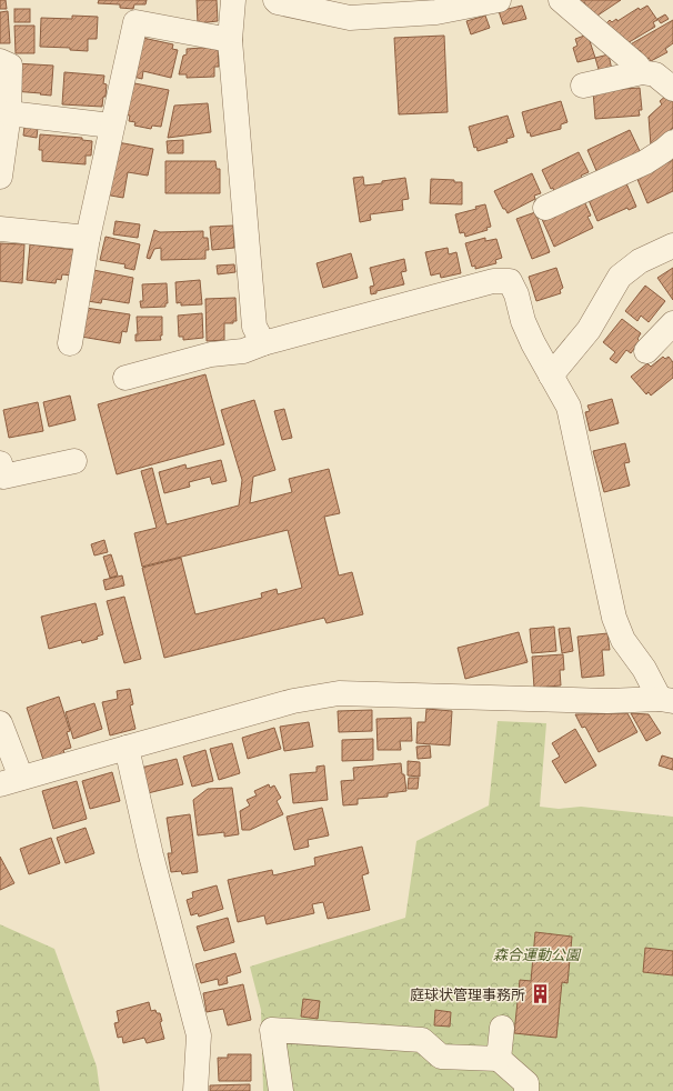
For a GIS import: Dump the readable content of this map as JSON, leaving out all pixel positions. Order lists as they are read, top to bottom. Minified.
{"parks":["森合運動公園"],"places":{"building":["庭球状管理事務所"]}}
